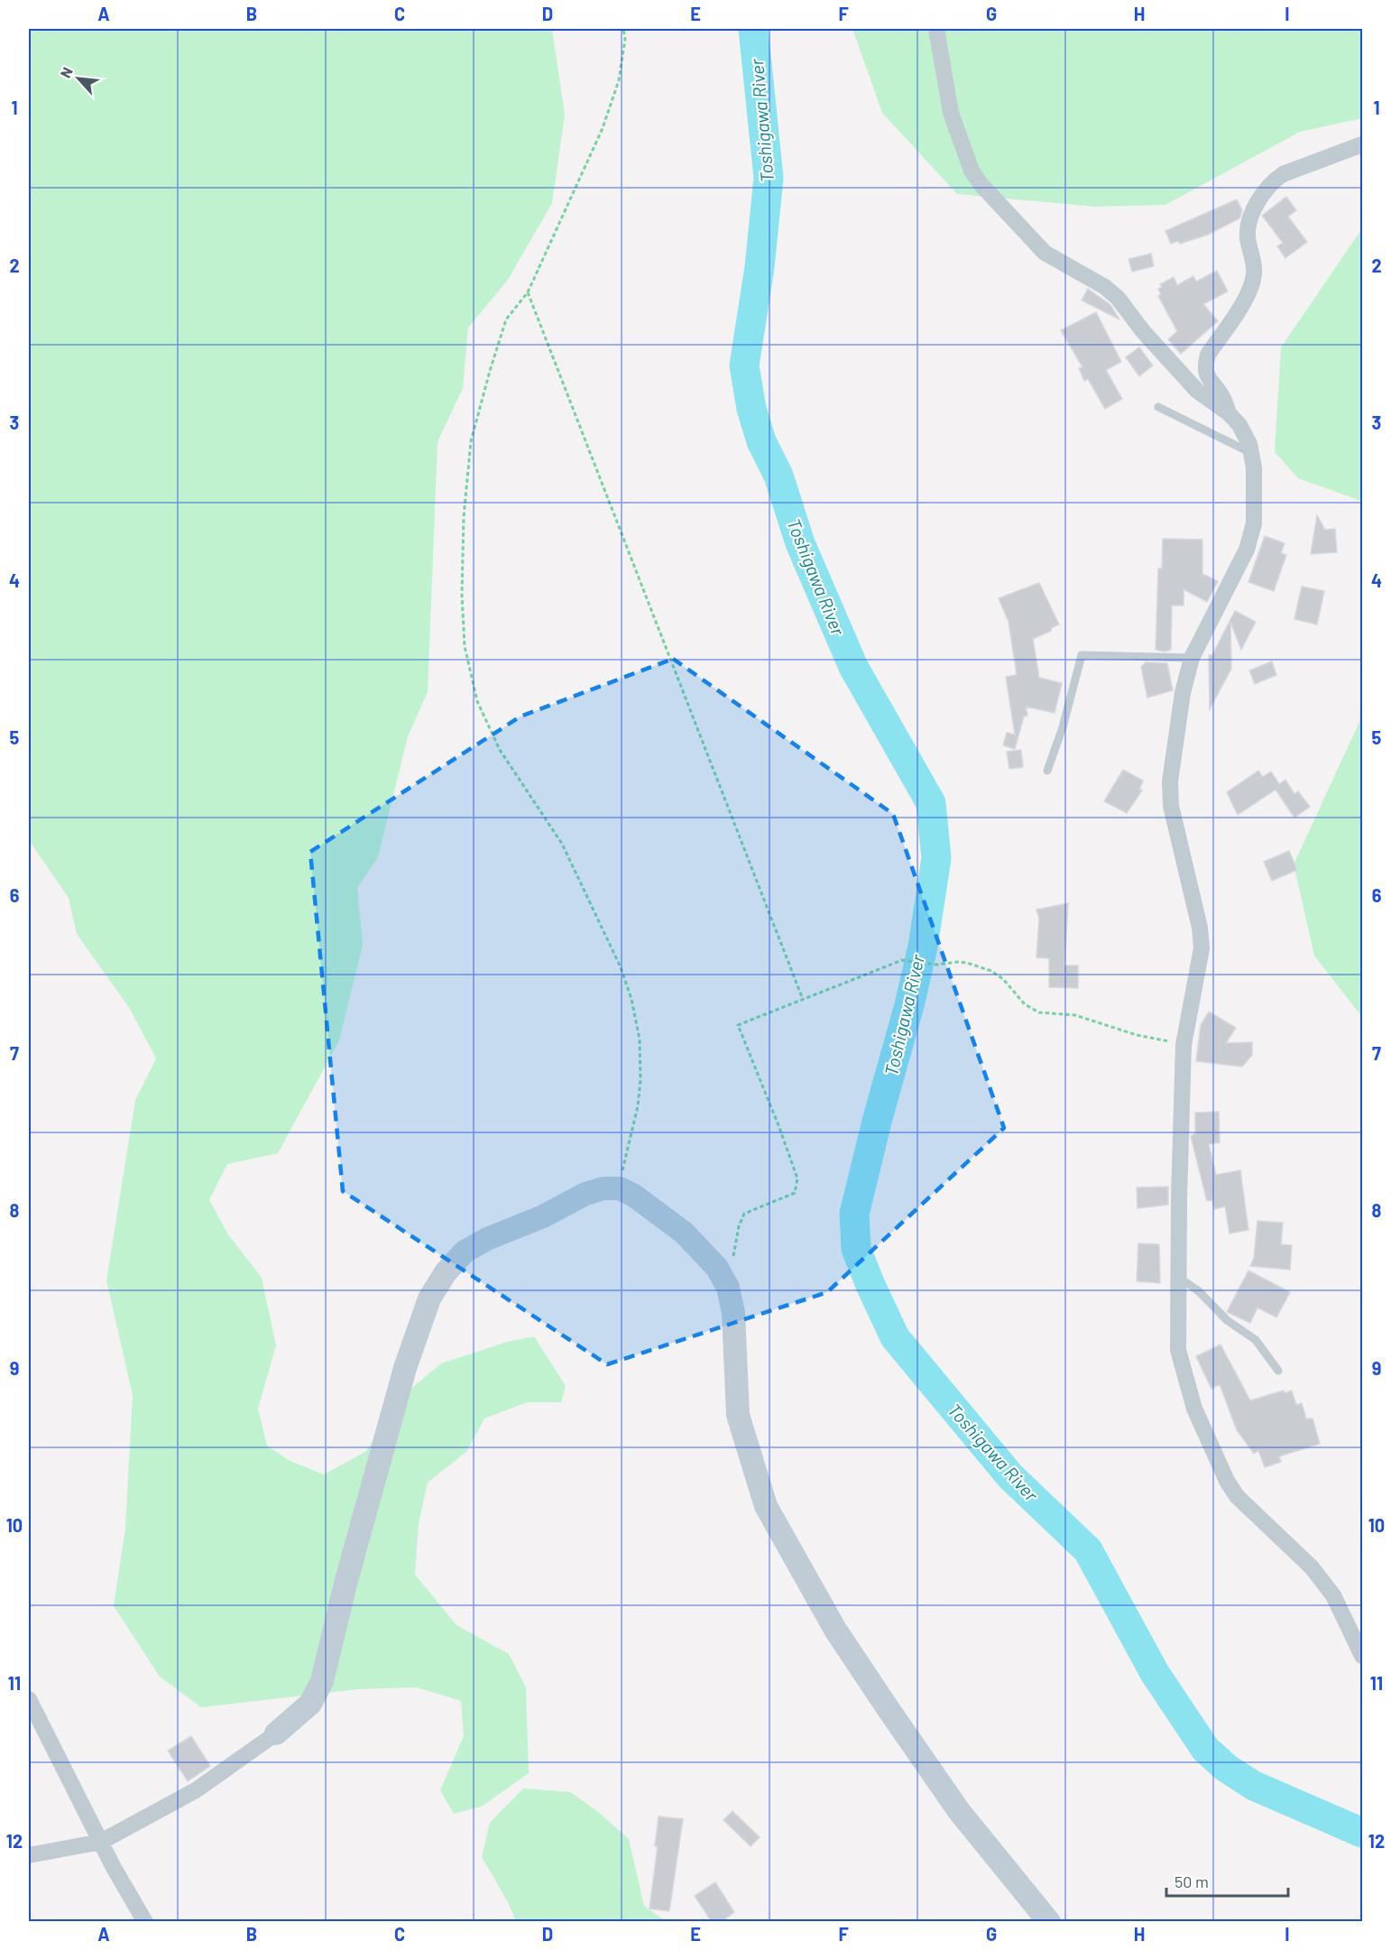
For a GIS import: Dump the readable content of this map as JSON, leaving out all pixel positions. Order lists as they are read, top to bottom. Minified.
{"water":["Toshigawa River"],"scale_bar":"50 m","north":"top left","grid":{"columns":["A","B","C","D","E","F","G","H","I"],"rows":["1","2","3","4","5","6","7","8","9","10","11","12"]}}
